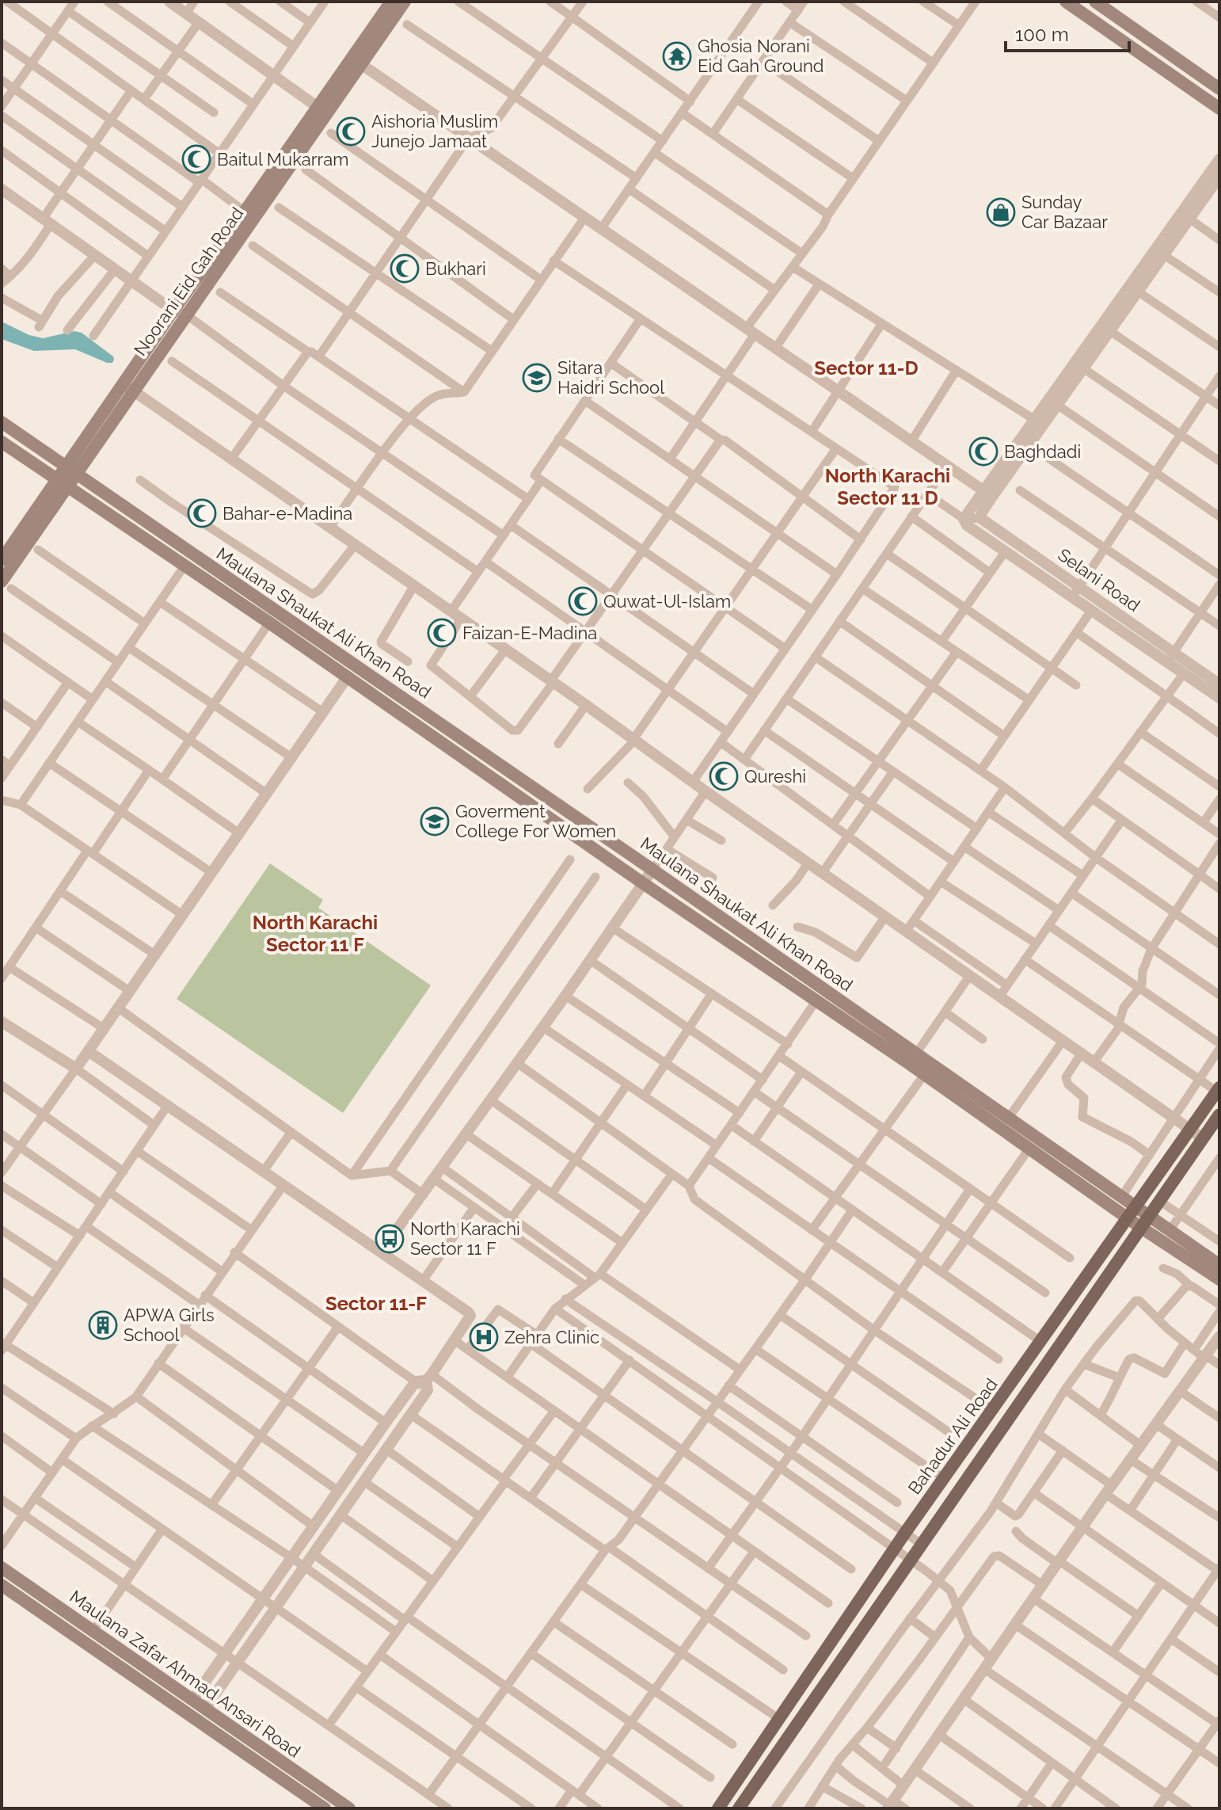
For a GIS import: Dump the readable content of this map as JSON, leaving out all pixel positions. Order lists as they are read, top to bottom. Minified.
{"streets":{"main road":["Noorani Eid Gah Road","Maulana Shaukat Ali Khan Road","Bahadur Ali Road","Maulana Zafar Ahmad Ansari Road"],"street":["Selani Road"]},"crossings":[["Noorani Eid Gah Road","Maulana Shaukat Ali Khan Road"],["Maulana Shaukat Ali Khan Road","Bahadur Ali Road"]],"districts":["Sector 11-D","North Karachi Sector 11 D","North Karachi Sector 11 F","Sector 11-F"],"places":{"temple":["Ghosia Norani Eid Gah Ground"],"mosque":["Aishoria Muslim Junejo Jamaat","Baitul Mukarram","Bukhari","Baghdadi","Bahar-e-Madina","Quwat-Ul-Islam","Faizan-E-Madina","Qureshi"],"shop":["Sunday Car Bazaar"],"school or university":["Sitara Haidri School","Goverment College For Women"],"bus stop":["North Karachi Sector 11 F"],"building":["APWA Girls School"],"hospital":["Zehra Clinic"]},"scale_bar":"100 m"}
